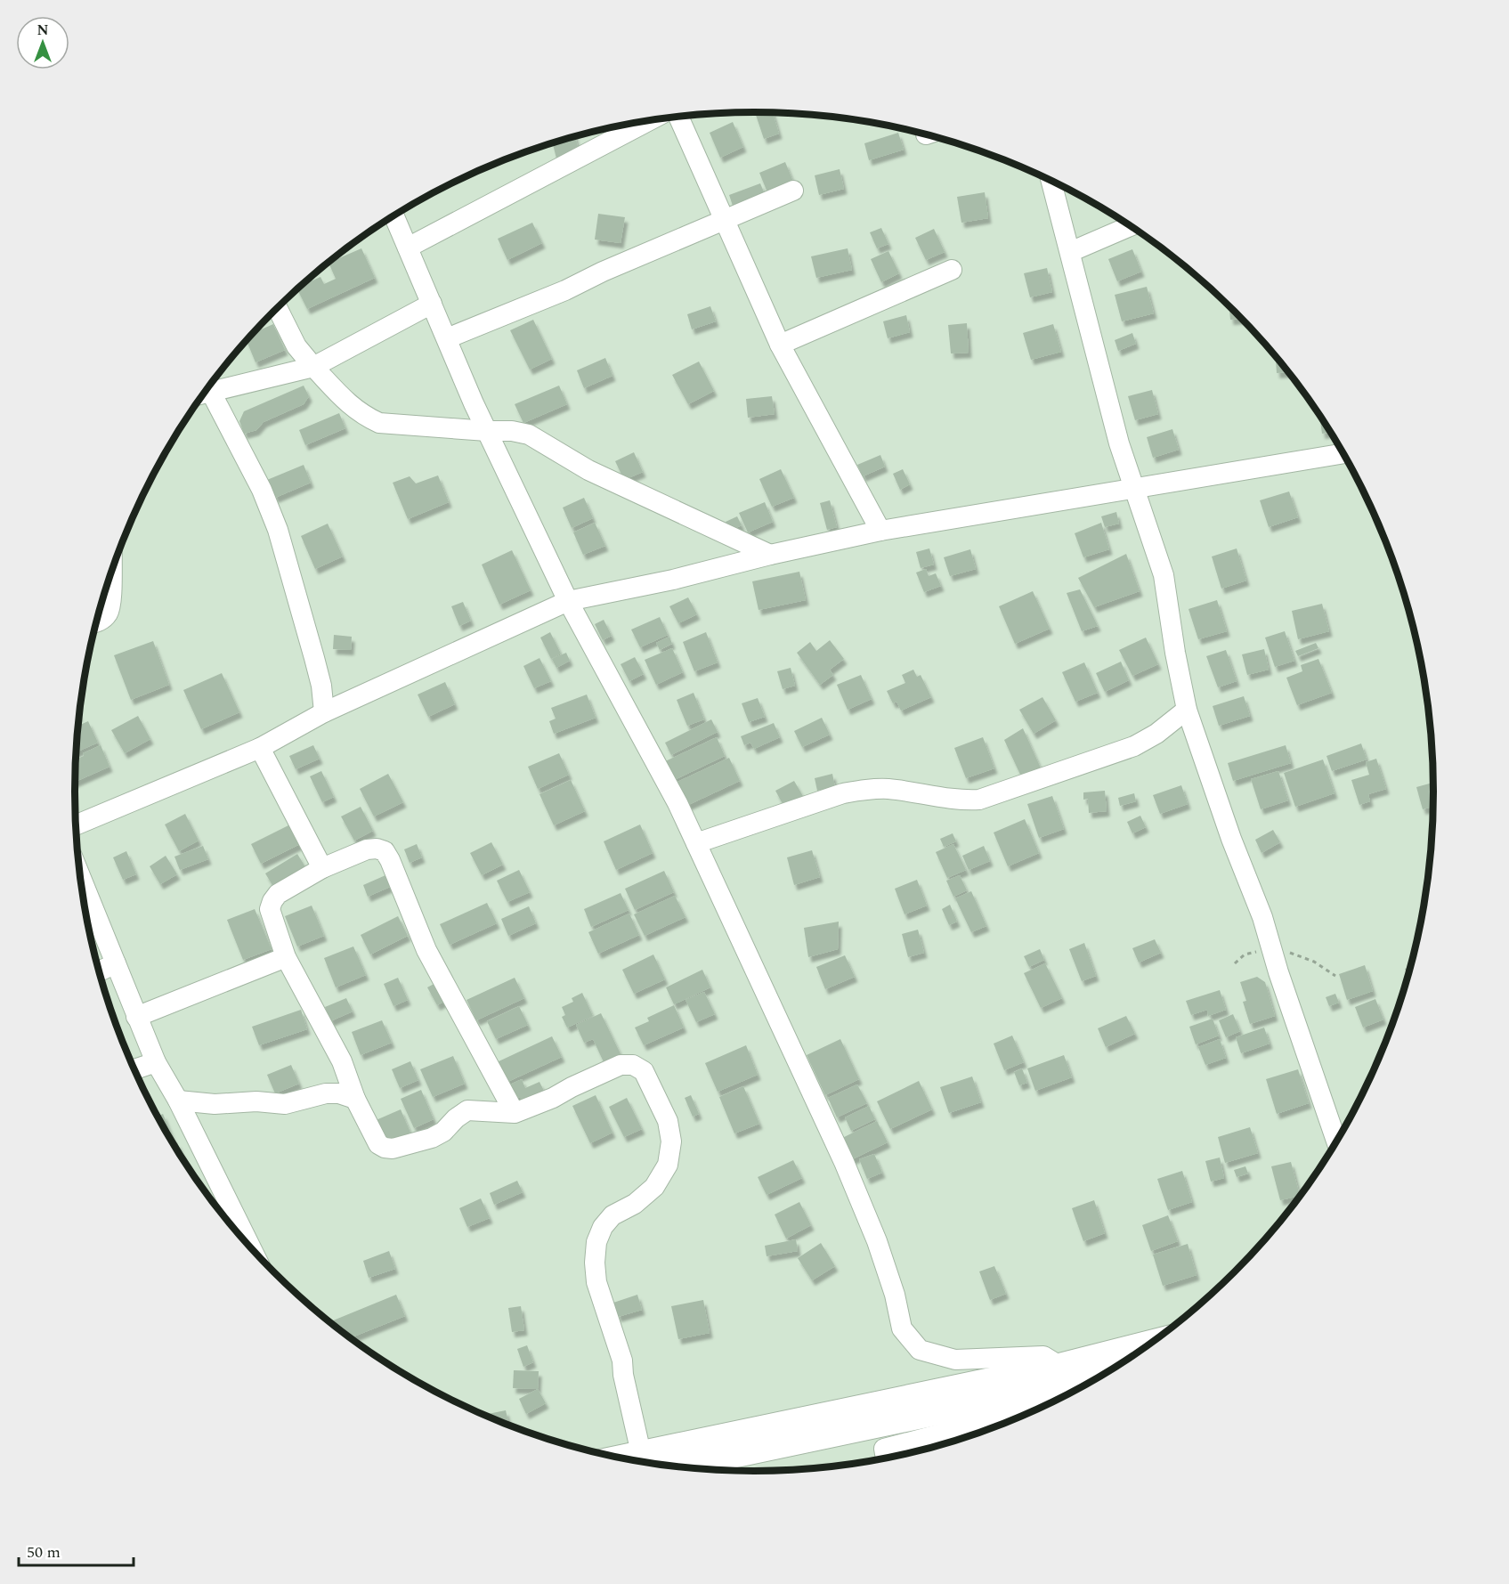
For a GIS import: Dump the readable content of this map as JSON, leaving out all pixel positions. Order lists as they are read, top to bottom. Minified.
{"scale_bar":"50 m","north":"top"}
